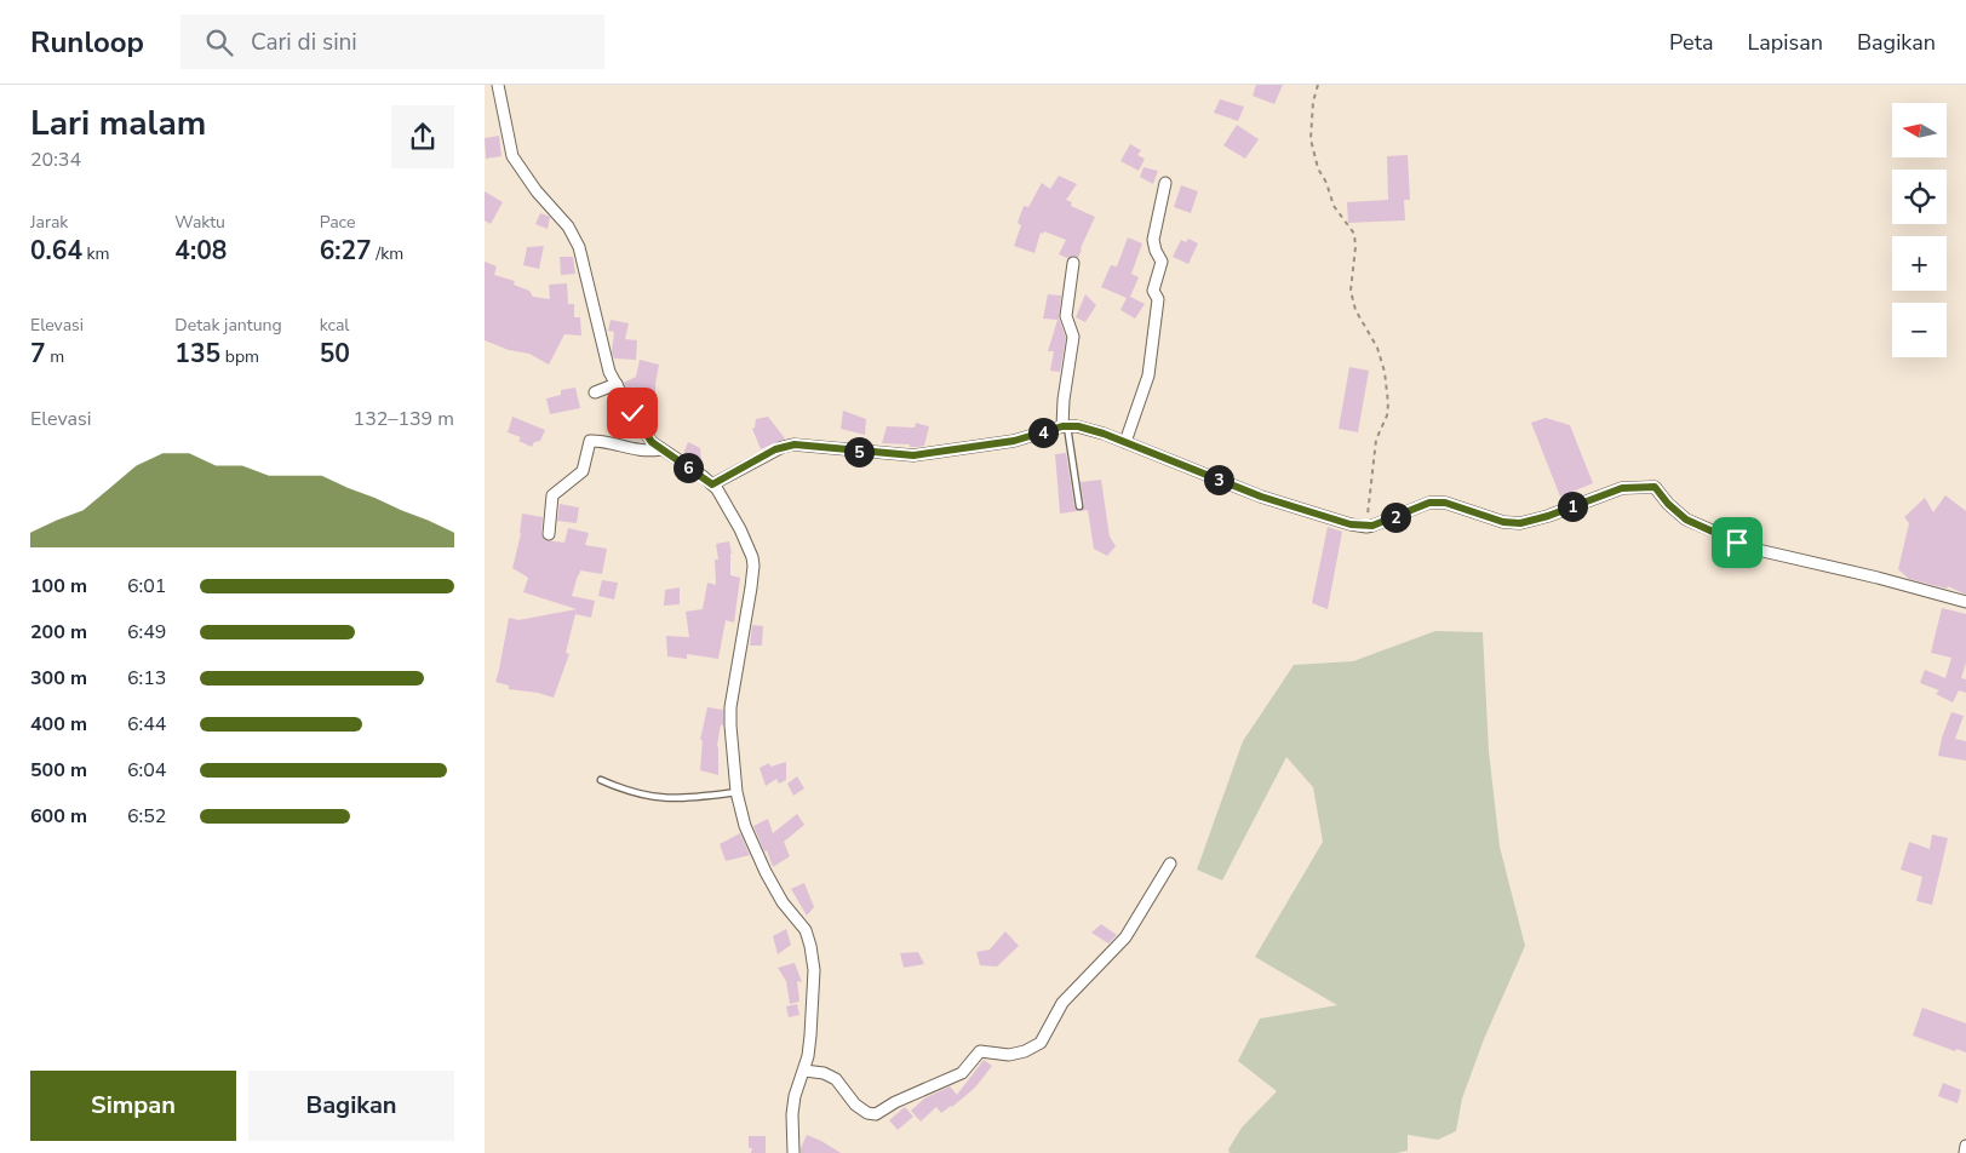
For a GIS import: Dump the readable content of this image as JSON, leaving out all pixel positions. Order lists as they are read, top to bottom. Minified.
{"north":"left","page":{"header":"Runloop","search":"Cari di sini","nav":["Peta","Lapisan","Bagikan"],"heading":["Lari malam","20:34"],"map_buttons":["+","−"],"stats":[["Jarak","0.64 km"],["Waktu","4:08"],["Pace","6:27 /km"],["Elevasi","7 m"],["Detak jantung","135 bpm"],["kcal","50"]],"chart":["Elevasi","132–139 m"],"pins":["4","5","6","3","1","2"],"list":[{"name":"100 m","note":"6:01"},{"name":"200 m","note":"6:49"},{"name":"300 m","note":"6:13"},{"name":"400 m","note":"6:44"},{"name":"500 m","note":"6:04"},{"name":"600 m","note":"6:52"}],"buttons":["Simpan","Bagikan"]}}
